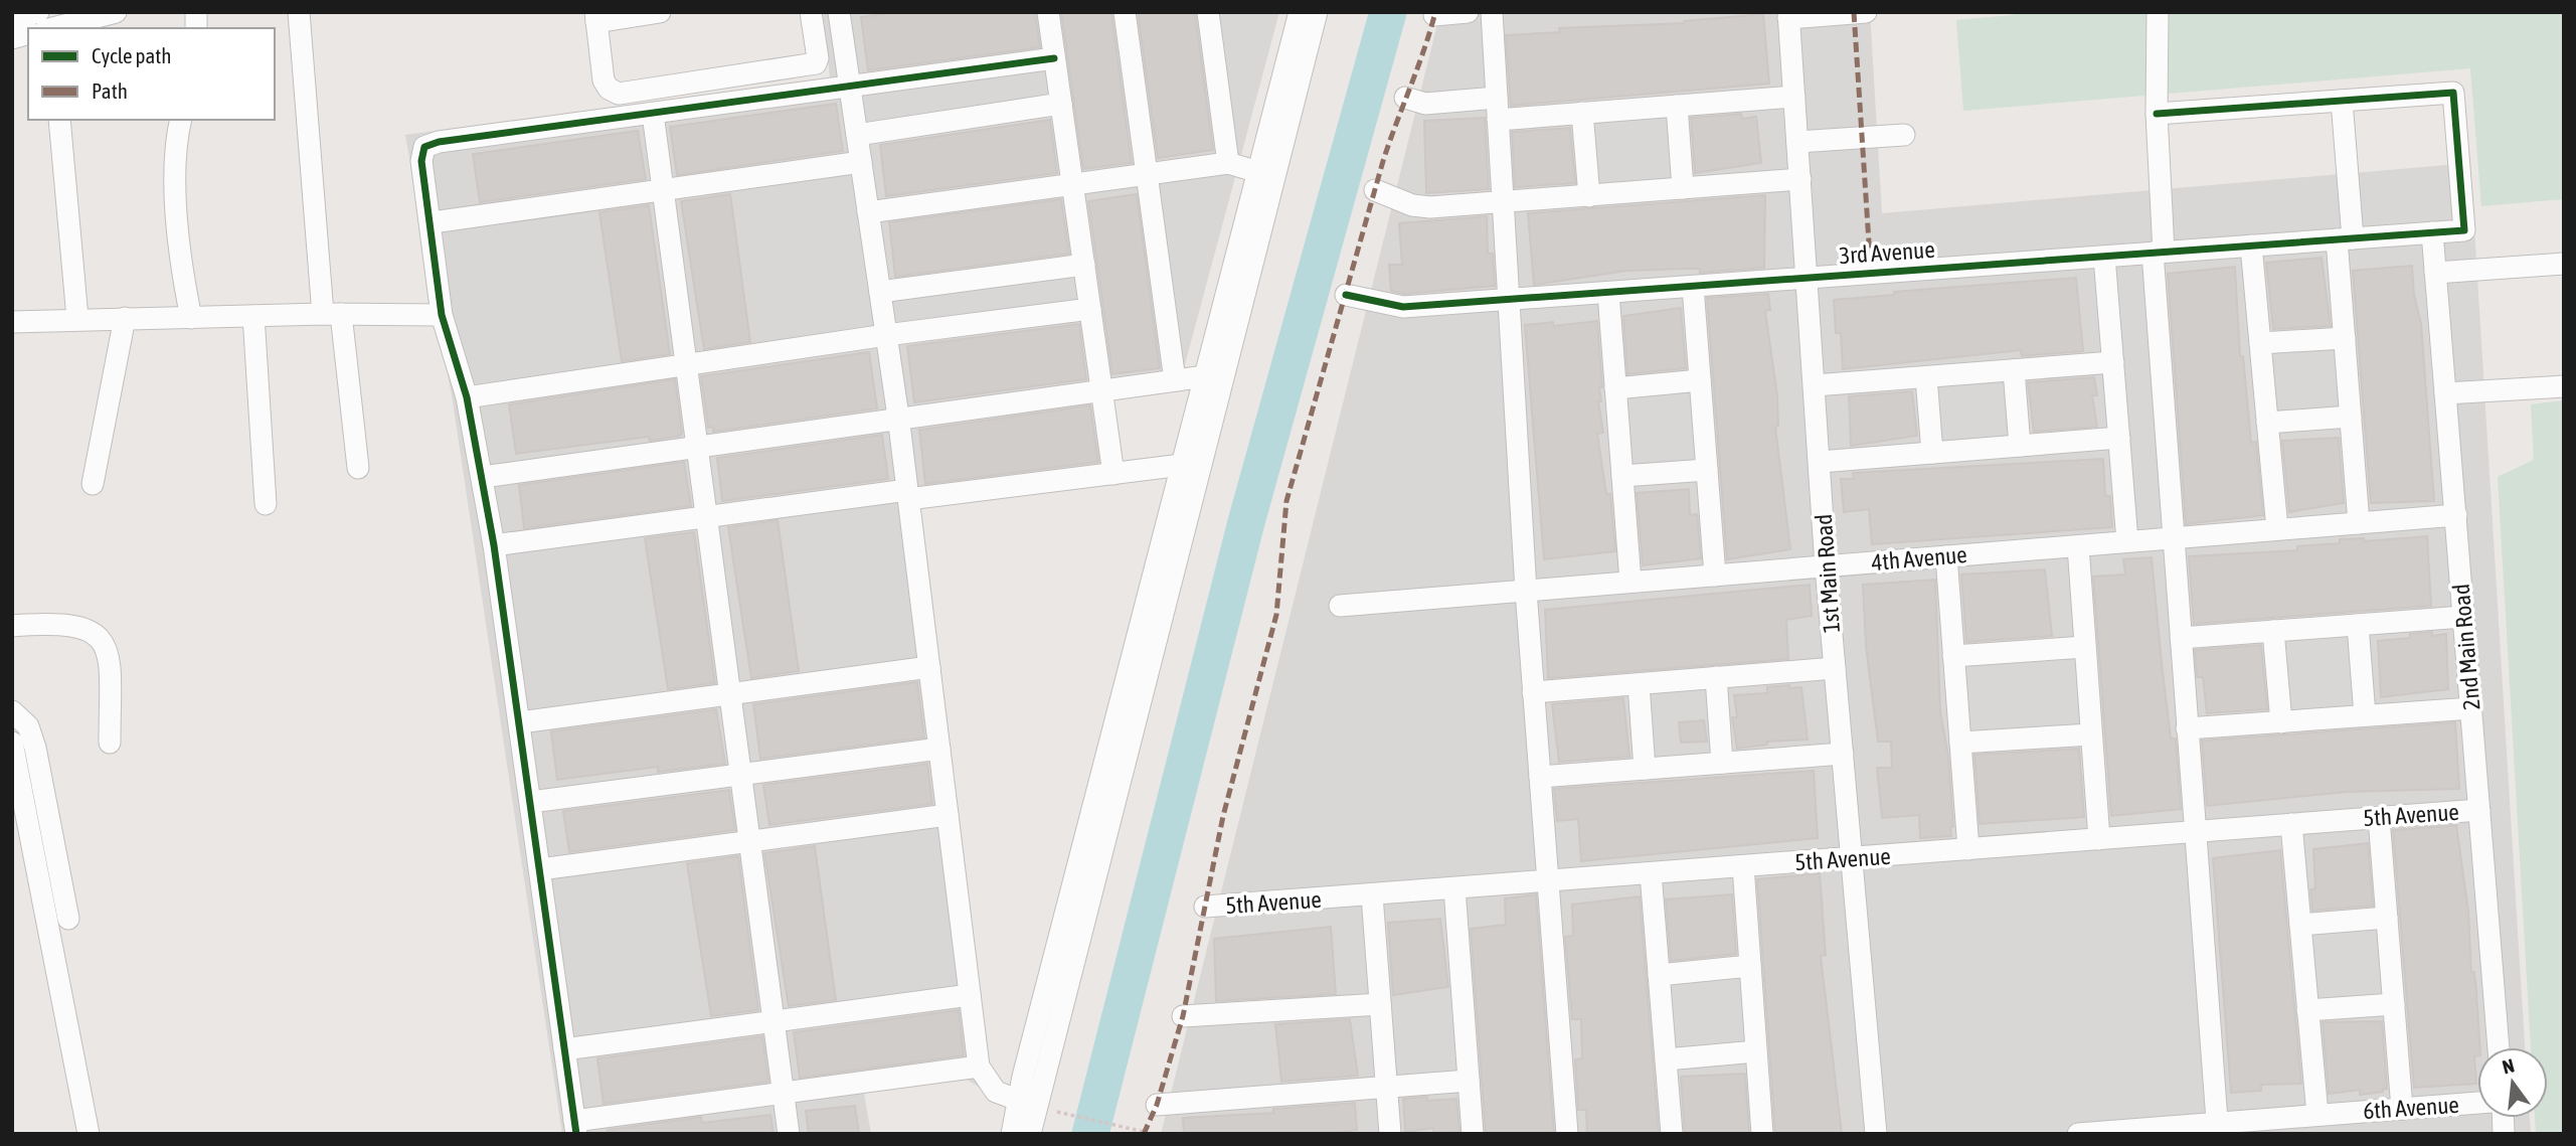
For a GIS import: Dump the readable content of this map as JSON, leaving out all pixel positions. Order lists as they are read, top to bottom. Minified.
{"streets":{"street":["3rd Avenue","4th Avenue","1st Main Road","2nd Main Road","5th Avenue","6th Avenue"]},"crossings":[["3rd Avenue","1st Main Road"],["3rd Avenue","2nd Main Road"],["4th Avenue","1st Main Road"],["4th Avenue","2nd Main Road"],["1st Main Road","5th Avenue"],["2nd Main Road","5th Avenue"]],"legend":["Cycle path","Path"],"north":"top"}
